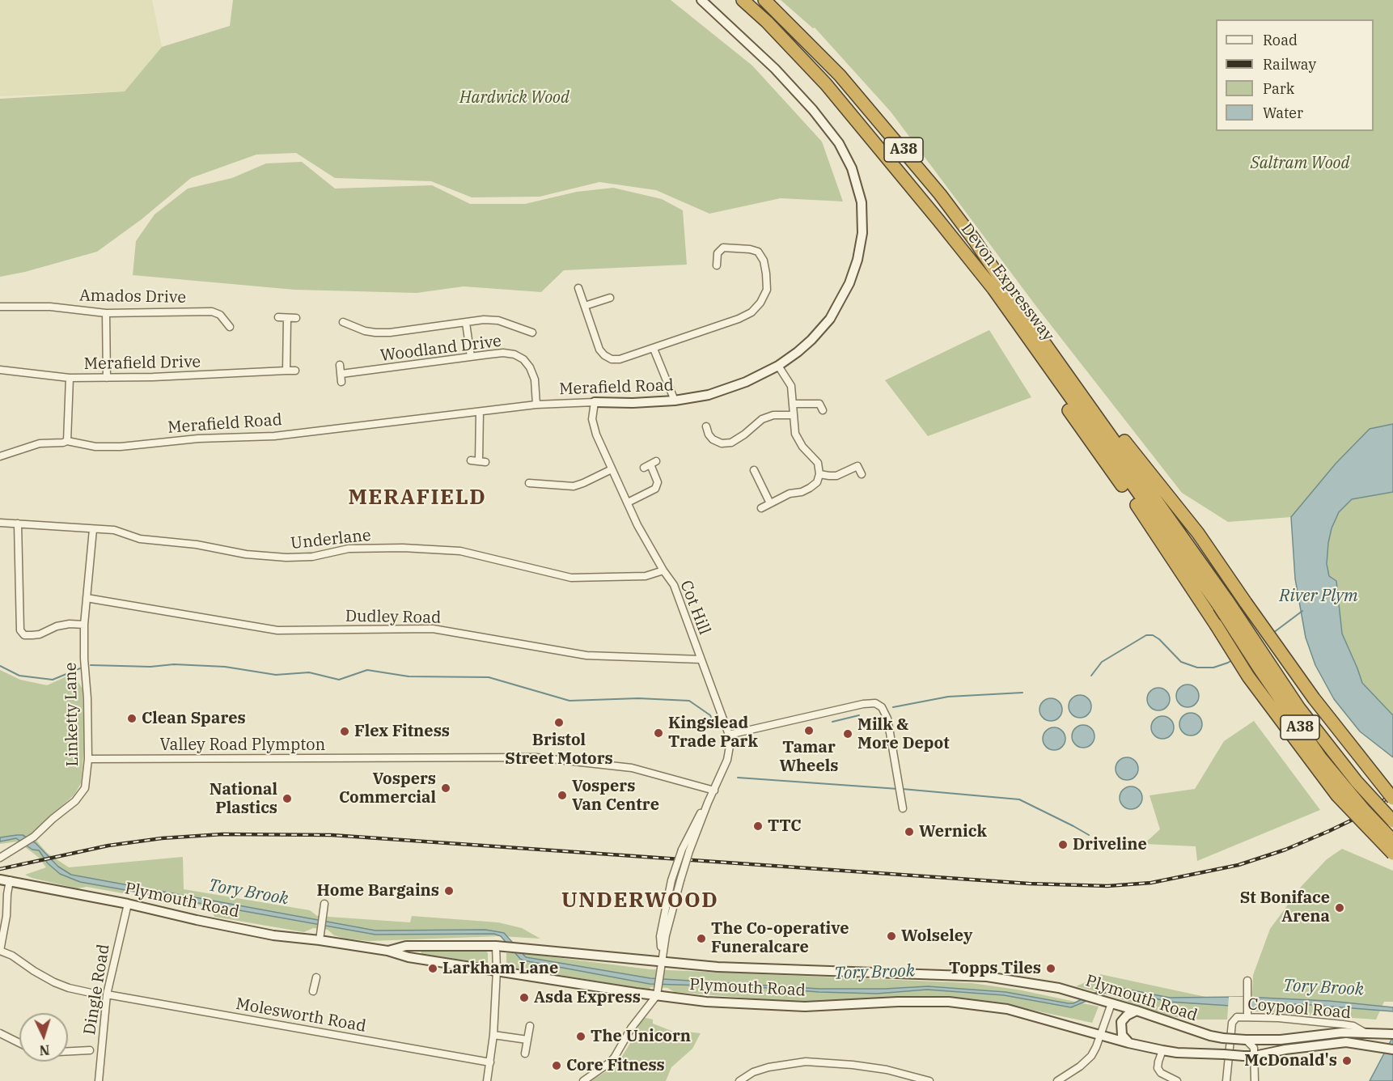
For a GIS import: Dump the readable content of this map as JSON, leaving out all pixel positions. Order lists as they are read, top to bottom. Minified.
{"streets":{"highway":["A38","Devon Expressway"],"main road":["Merafield Road","Plymouth Road"],"street":["Amados Drive","Woodland Drive","Merafield Drive","Underlane","Cot Hill","Dudley Road","Linketty Lane","Valley Road Plympton","Dingle Road","Coypool Road","Molesworth Road"]},"crossings":[["A38","Devon Expressway"],["Woodland Drive","Merafield Road"],["Merafield Road","Cot Hill"],["Underlane","Cot Hill"],["Underlane","Linketty Lane"],["Cot Hill","Dudley Road"],["Cot Hill","Valley Road Plympton"],["Cot Hill","Plymouth Road"],["Dudley Road","Linketty Lane"],["Linketty Lane","Valley Road Plympton"],["Plymouth Road","Dingle Road"],["Plymouth Road","Coypool Road"],["Dingle Road","Molesworth Road"]],"districts":["MERAFIELD","UNDERWOOD"],"water":["River Plym","Tory Brook"],"parks":["Hardwick Wood","Saltram Wood"],"places":["Clean Spares","Bristol Street Motors","Tamar Wheels","Flex Fitness","Kingslead Trade Park","Milk & More Depot","Vospers Commercial","Vospers Van Centre","National Plastics","TTC","Wernick","Driveline","Home Bargains","St Boniface Arena","Wolseley","The Co-operative Funeralcare","Larkham Lane","Topps Tiles","Asda Express","The Unicorn","McDonald's","Core Fitness"],"legend":["Road","Railway","Park","Water"],"north":"bottom"}
